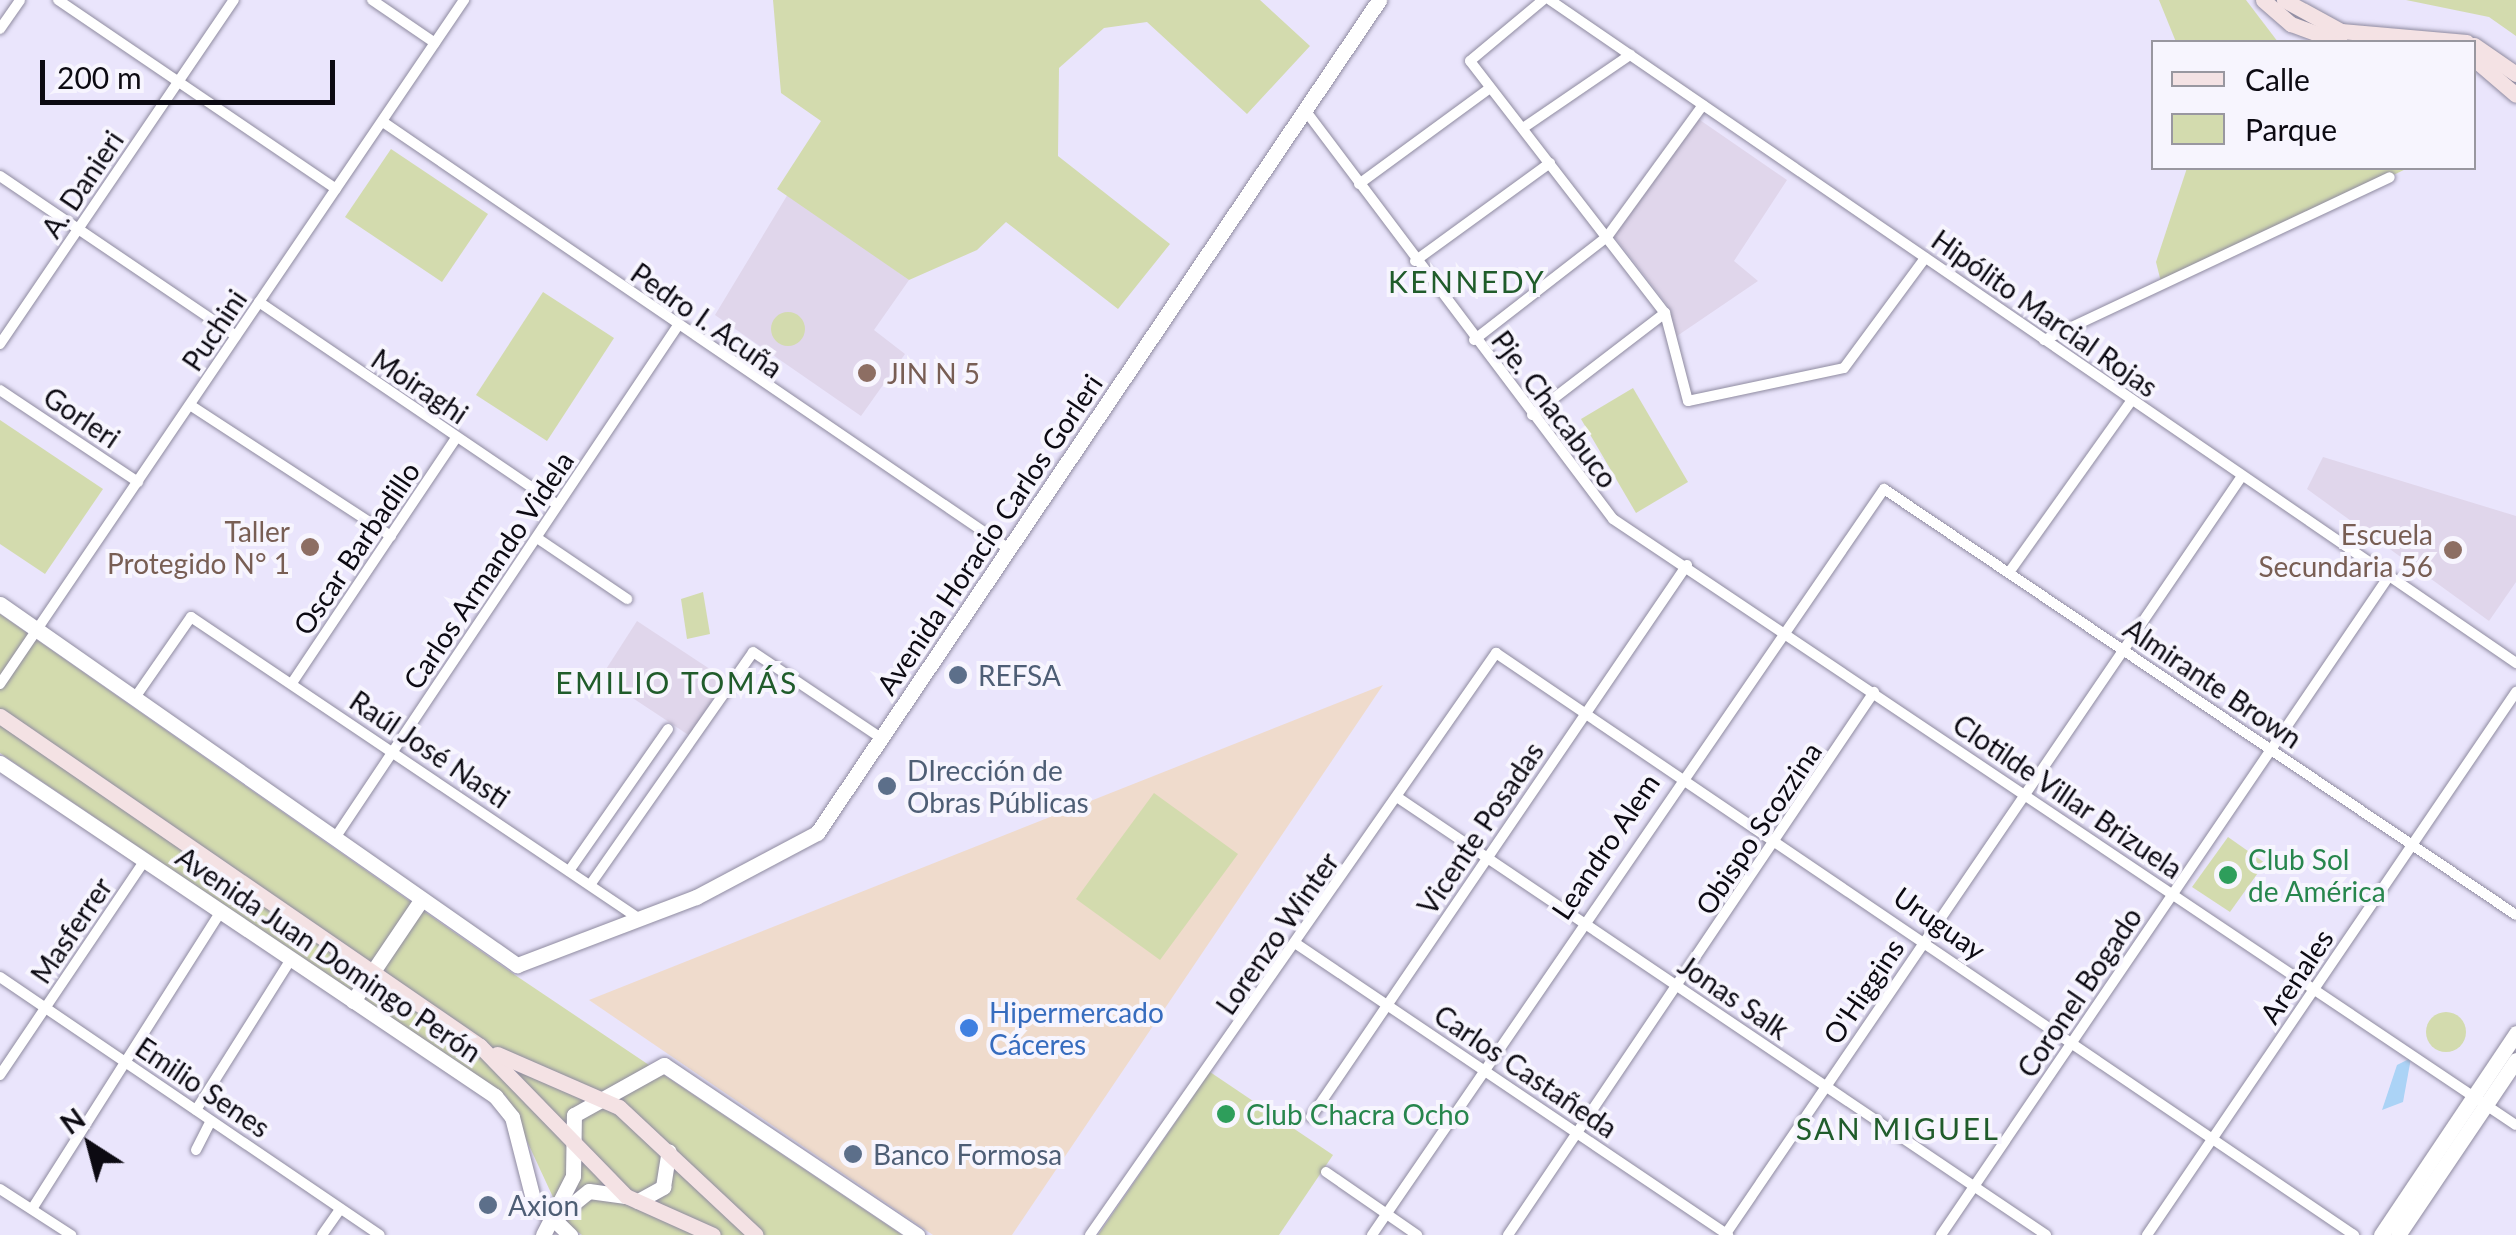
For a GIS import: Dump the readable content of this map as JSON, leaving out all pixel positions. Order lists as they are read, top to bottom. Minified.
{"streets":{"main road":["Avenida Horacio Carlos Gorleri","Avenida Juan Domingo Perón"],"street":["A. Danieri","Hipólito Marcial Rojas","Pedro I. Acuña","Puchini","Moiraghi","Pje. Chacabuco","Gorleri","Oscar Barbadillo","Carlos Armando Videla","Almirante Brown","Raúl José Nasti","Clotilde Villar Brizuela","Vicente Posadas","Obispo Scozzina","Leandro Alem","Uruguay","Masferrer","Lorenzo Winter","Arenales","O'Higgins","Coronel Bogado","Jonas Salk","Carlos Castañeda","Emilio Senes"]},"crossings":[["Hipólito Marcial Rojas","O'Higgins"],["Hipólito Marcial Rojas","Coronel Bogado"],["Pedro I. Acuña","Puchini"],["Pedro I. Acuña","Avenida Horacio Carlos Gorleri"],["Pedro I. Acuña","Carlos Armando Videla"],["Puchini","Moiraghi"],["Puchini","Gorleri"],["Moiraghi","Oscar Barbadillo"],["Moiraghi","Carlos Armando Videla"],["Pje. Chacabuco","Avenida Horacio Carlos Gorleri"],["Pje. Chacabuco","Clotilde Villar Brizuela"],["Pje. Chacabuco","Vicente Posadas"],["Avenida Horacio Carlos Gorleri","Raúl José Nasti"],["Oscar Barbadillo","Raúl José Nasti"],["Carlos Armando Videla","Raúl José Nasti"],["Almirante Brown","Leandro Alem"],["Almirante Brown","Arenales"],["Almirante Brown","O'Higgins"],["Almirante Brown","Coronel Bogado"],["Clotilde Villar Brizuela","Vicente Posadas"],["Clotilde Villar Brizuela","Obispo Scozzina"],["Clotilde Villar Brizuela","Leandro Alem"],["Clotilde Villar Brizuela","Arenales"],["Clotilde Villar Brizuela","O'Higgins"],["Clotilde Villar Brizuela","Coronel Bogado"],["Vicente Posadas","Uruguay"],["Vicente Posadas","Jonas Salk"],["Vicente Posadas","Carlos Castañeda"],["Obispo Scozzina","Uruguay"],["Obispo Scozzina","Jonas Salk"],["Obispo Scozzina","Carlos Castañeda"],["Leandro Alem","Uruguay"],["Leandro Alem","Jonas Salk"],["Leandro Alem","Carlos Castañeda"],["Uruguay","Lorenzo Winter"],["Uruguay","Arenales"],["Uruguay","O'Higgins"],["Uruguay","Coronel Bogado"],["Masferrer","Avenida Juan Domingo Perón"],["Masferrer","Emilio Senes"],["Lorenzo Winter","Jonas Salk"],["Lorenzo Winter","Carlos Castañeda"],["O'Higgins","Jonas Salk"],["O'Higgins","Carlos Castañeda"],["Coronel Bogado","Jonas Salk"]],"districts":["KENNEDY","EMILIO TOMÁS","SAN MIGUEL"],"places":["JIN N 5","Taller Protegido N° 1","Escuela Secundaria 56","REFSA","DIrección de Obras Públicas","Club Sol de América","Hipermercado Cáceres","Club Chacra Ocho","Banco Formosa","Axion"],"legend":["Calle","Parque"],"scale_bar":"200 m","north":"top left"}
